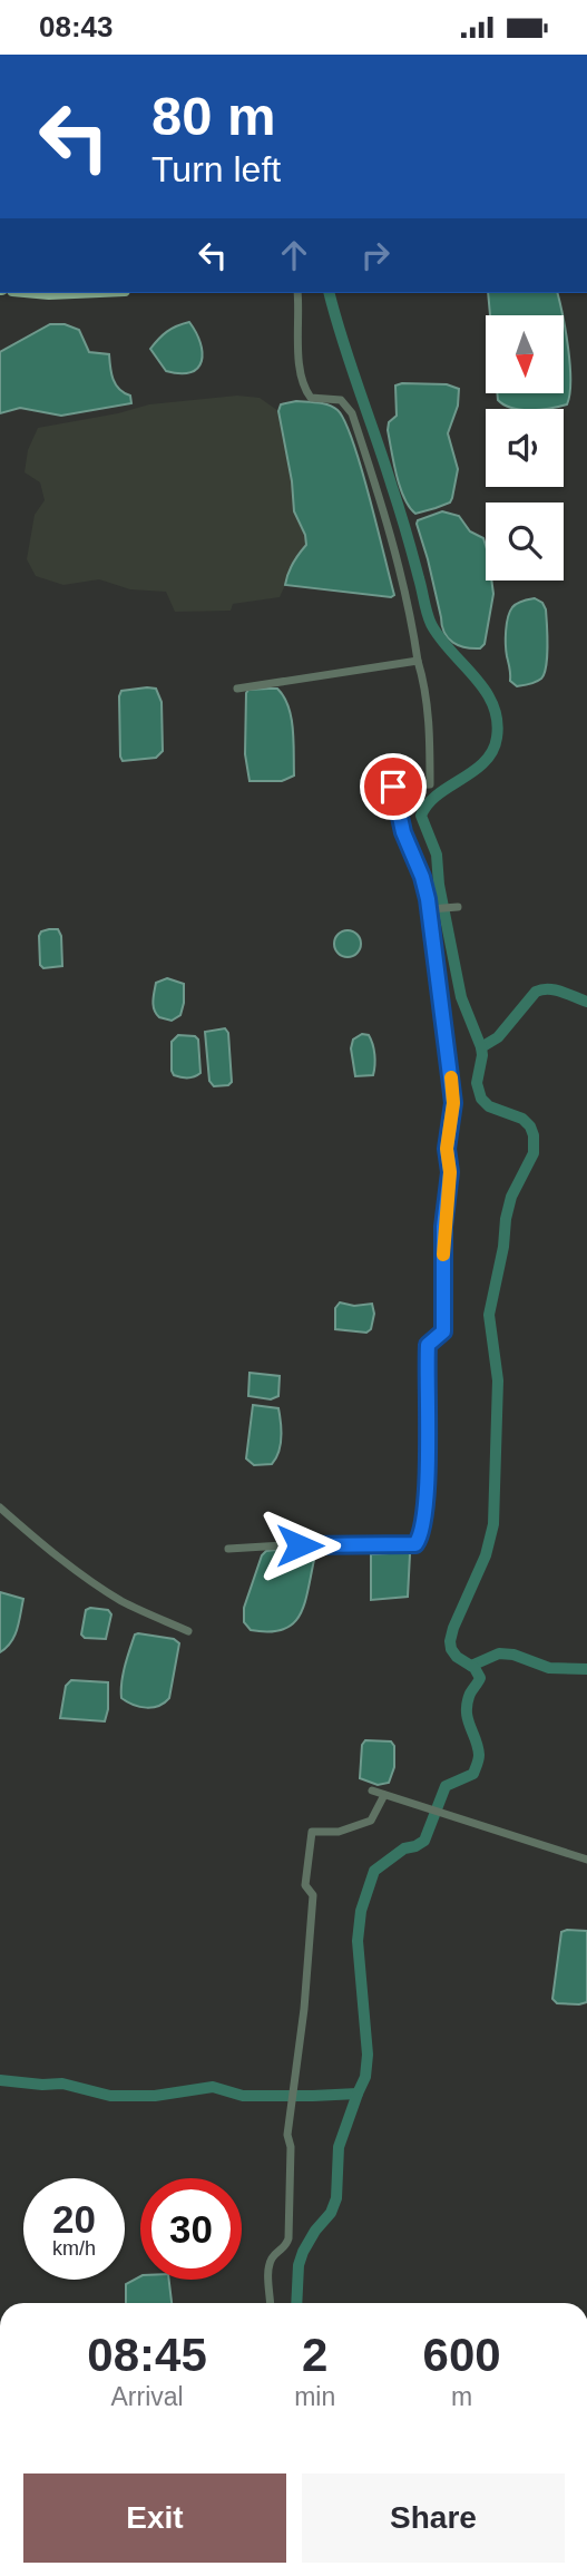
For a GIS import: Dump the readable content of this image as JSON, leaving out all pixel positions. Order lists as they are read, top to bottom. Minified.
{"north":"bottom","page":{"status":"08:43","turn":["80 m","Turn left"],"speed":"20 km/h","limit":"30","eta":["08:45","Arrival","2","min","600","m"],"buttons":["Exit","Share"]}}
